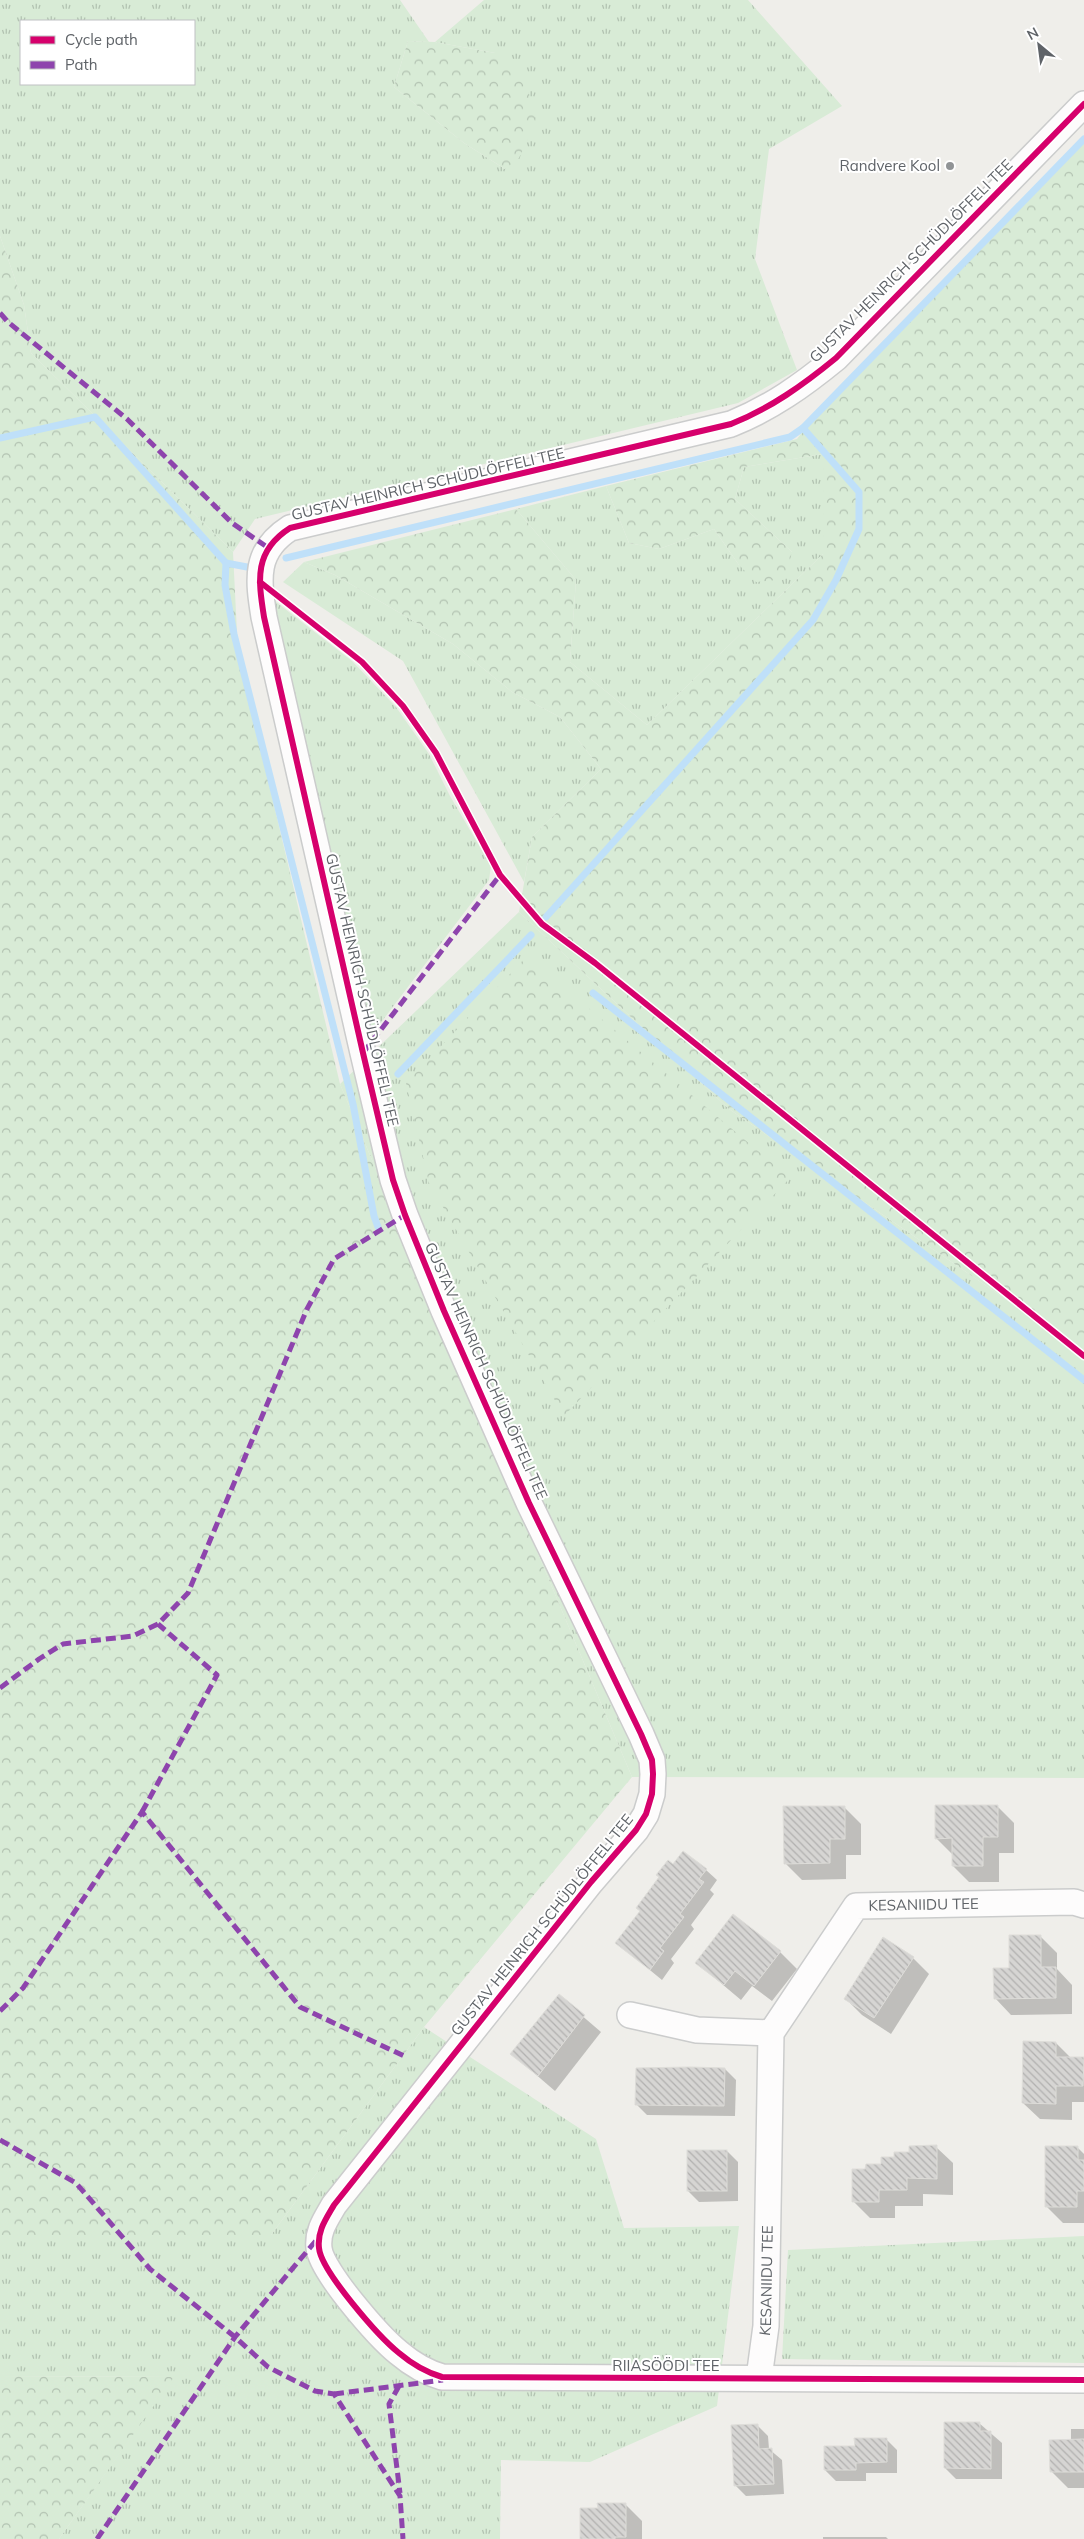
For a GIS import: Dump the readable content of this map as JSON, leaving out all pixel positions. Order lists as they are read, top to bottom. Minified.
{"streets":{"street":["GUSTAV HEINRICH SCHÜDLÖFFELI TEE","KESANIIDU TEE","RIIASÖÖDI TEE"]},"crossings":[["GUSTAV HEINRICH SCHÜDLÖFFELI TEE","RIIASÖÖDI TEE"],["KESANIIDU TEE","RIIASÖÖDI TEE"]],"places":["Randvere Kool"],"legend":["Cycle path","Path"],"north":"top left"}
